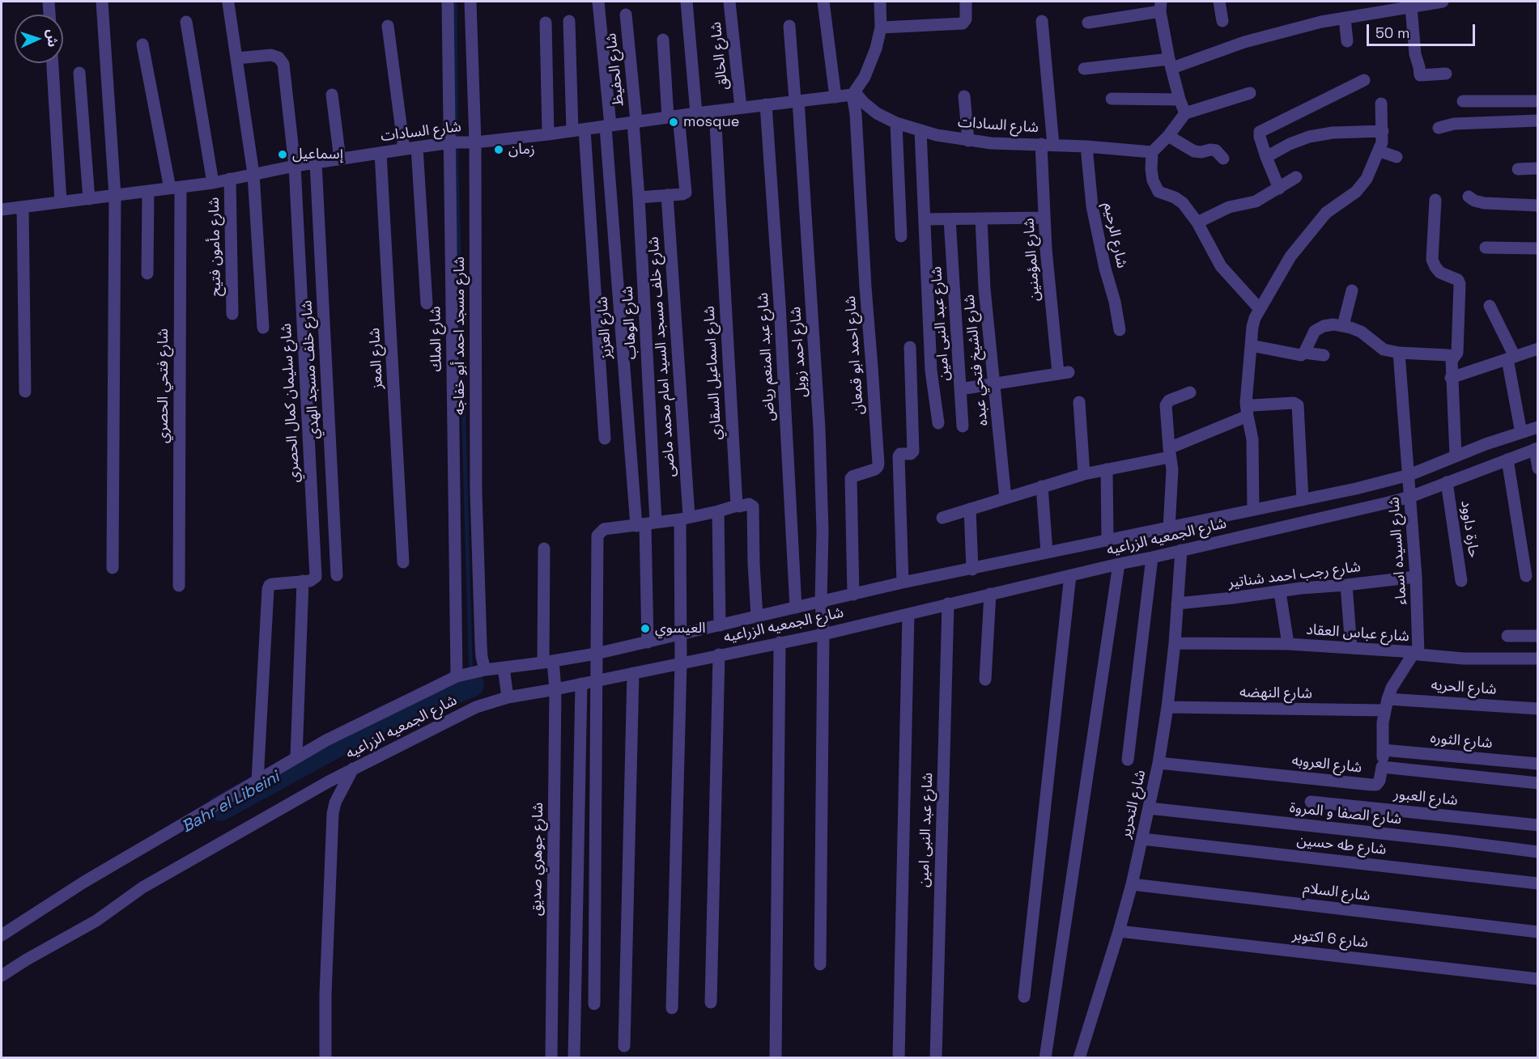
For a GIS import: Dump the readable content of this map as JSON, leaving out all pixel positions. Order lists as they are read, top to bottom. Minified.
{"streets":{"street":["شارع الخالق","شارع الحفيظ","شارع السادات","شارع الرحيم","شارع مأمون فتيح","شارع المؤمنين","شارع الوهاب","شارع عبد النبى امين","شارع العزيز","شارع مسجد احمد أبو خفاجه","شارع الملك","شارع احمد زويل","شارع احمد ابو قمعان","شارع خلف مسجد السيد امام محمد ماضى","شارع عبد المنعم رياض","شارع المعز","شارع الشيخ فتحي عبده","شارع خلف مسجد الهدي","شارع اسماعيل السقاري","شارع فتحي الحصري","شارع سليمان كمال الحصري","حارة داوود","شارع الجمعيه الزراعيه","شارع السيده اسماء","شارع رجب احمد شناتير","شارع عباس العقاد","شارع الحريه","شارع النهضه","شارع الثوره","شارع العروبه","شارع العبور","شارع التحرير","شارع الصفا و المروة","شارع طه حسين","شارع جوهري صديق","شارع السلام","شارع 6 اكتوبر"]},"crossings":[["شارع الخالق","شارع السادات"],["شارع الحفيظ","شارع السادات"],["شارع الحفيظ","شارع الوهاب"],["شارع السادات","شارع الرحيم"],["شارع السادات","شارع مأمون فتيح"],["شارع السادات","شارع المؤمنين"],["شارع السادات","شارع الوهاب"],["شارع السادات","شارع العزيز"],["شارع السادات","شارع مسجد احمد أبو خفاجه"],["شارع السادات","شارع الملك"],["شارع السادات","شارع احمد زويل"],["شارع السادات","شارع احمد ابو قمعان"],["شارع السادات","شارع عبد المنعم رياض"],["شارع السادات","شارع المعز"],["شارع السادات","شارع خلف مسجد الهدي"],["شارع السادات","شارع اسماعيل السقاري"],["شارع السادات","شارع فتحي الحصري"],["شارع السادات","شارع سليمان كمال الحصري"],["شارع المؤمنين","شارع الشيخ فتحي عبده"],["شارع الوهاب","شارع العزيز"],["شارع عبد النبى امين","شارع الجمعيه الزراعيه"],["شارع العزيز","شارع الجمعيه الزراعيه"],["شارع مسجد احمد أبو خفاجه","شارع الجمعيه الزراعيه"],["شارع الملك","شارع الجمعيه الزراعيه"],["شارع احمد زويل","شارع الجمعيه الزراعيه"],["شارع احمد ابو قمعان","شارع الجمعيه الزراعيه"],["شارع خلف مسجد السيد امام محمد ماضى","شارع الجمعيه الزراعيه"],["شارع عبد المنعم رياض","شارع الجمعيه الزراعيه"],["حارة داوود","شارع الجمعيه الزراعيه"],["شارع الجمعيه الزراعيه","شارع السيده اسماء"],["شارع الجمعيه الزراعيه","شارع التحرير"],["شارع الجمعيه الزراعيه","شارع جوهري صديق"],["شارع السيده اسماء","شارع رجب احمد شناتير"],["شارع السيده اسماء","شارع عباس العقاد"],["شارع رجب احمد شناتير","شارع التحرير"],["شارع عباس العقاد","شارع التحرير"],["شارع الحريه","شارع النهضه"],["شارع النهضه","شارع التحرير"],["شارع العروبه","شارع التحرير"],["شارع التحرير","شارع الصفا و المروة"],["شارع التحرير","شارع طه حسين"],["شارع التحرير","شارع السلام"],["شارع التحرير","شارع 6 اكتوبر"]],"water":["Bahr el Libeini"],"places":["mosque","زمان","إسماعيل","العيسوي"],"scale_bar":"50 m","north":"right"}
